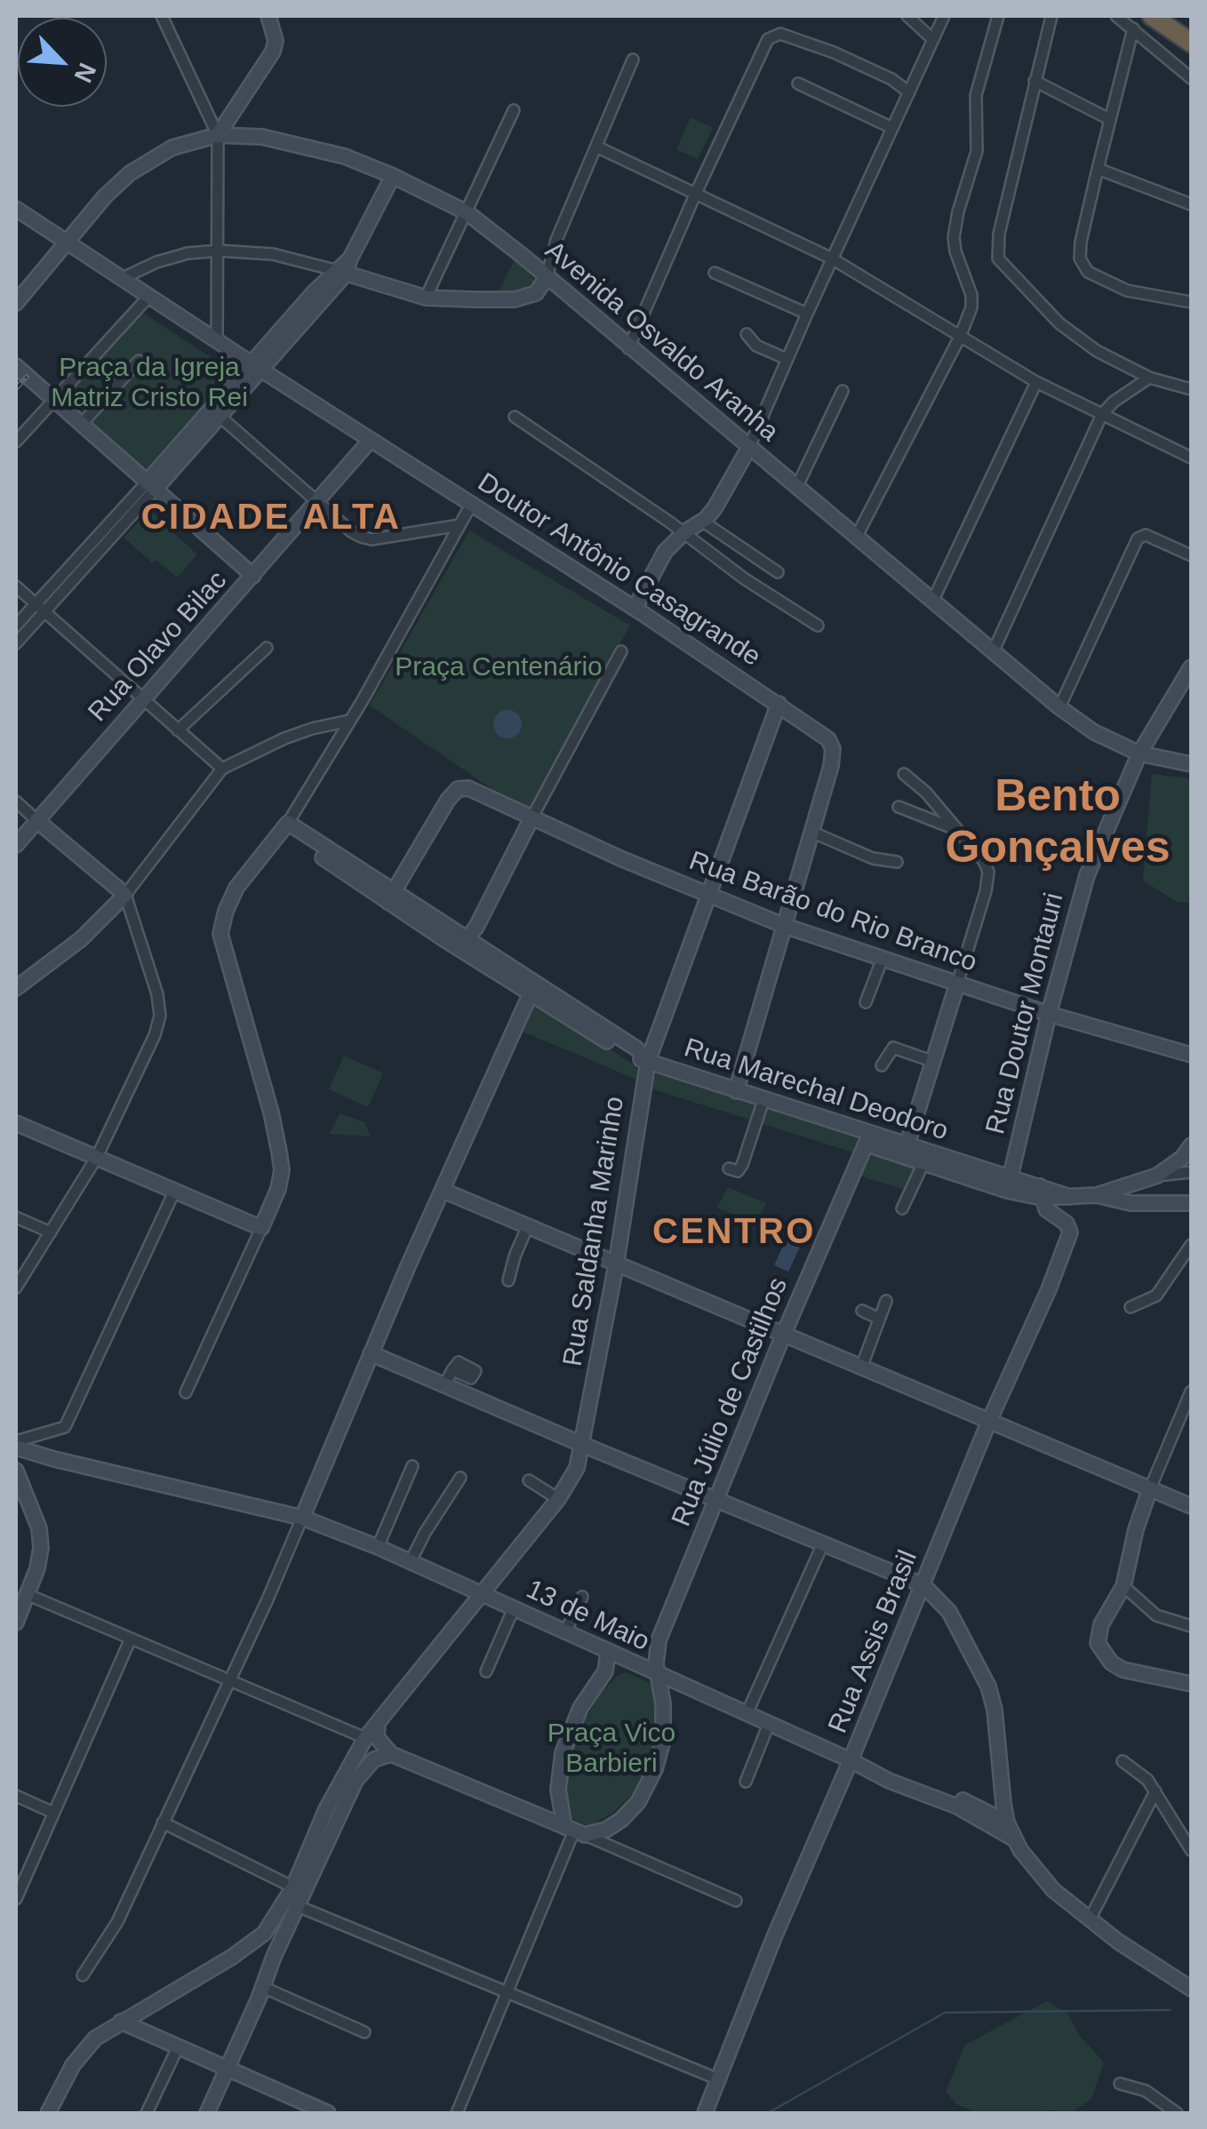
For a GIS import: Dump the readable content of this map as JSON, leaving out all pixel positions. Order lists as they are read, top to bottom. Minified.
{"streets":{"main road":["Avenida Osvaldo Aranha","Doutor Antônio Casagrande","Rua Olavo Bilac","Rua Barão do Rio Branco","Rua Doutor Montauri","Rua Marechal Deodoro","Rua Saldanha Marinho","Rua Júlio de Castilhos","13 de Maio","Rua Assis Brasil"]},"crossings":[["Avenida Osvaldo Aranha","Doutor Antônio Casagrande"],["Avenida Osvaldo Aranha","Rua Doutor Montauri"],["Doutor Antônio Casagrande","Rua Olavo Bilac"],["Doutor Antônio Casagrande","Rua Saldanha Marinho"],["Rua Barão do Rio Branco","Rua Doutor Montauri"],["Rua Barão do Rio Branco","Rua Saldanha Marinho"],["Rua Doutor Montauri","Rua Marechal Deodoro"],["Rua Marechal Deodoro","Rua Saldanha Marinho"],["Rua Marechal Deodoro","Rua Júlio de Castilhos"],["Rua Marechal Deodoro","Rua Assis Brasil"],["Rua Saldanha Marinho","13 de Maio"],["Rua Júlio de Castilhos","13 de Maio"],["13 de Maio","Rua Assis Brasil"]],"districts":["CIDADE ALTA","Bento Gonçalves","CENTRO"],"parks":["Praça da Igreja Matriz Cristo Rei","Praça Centenário","Praça Vico Barbieri"],"north":"bottom right"}
